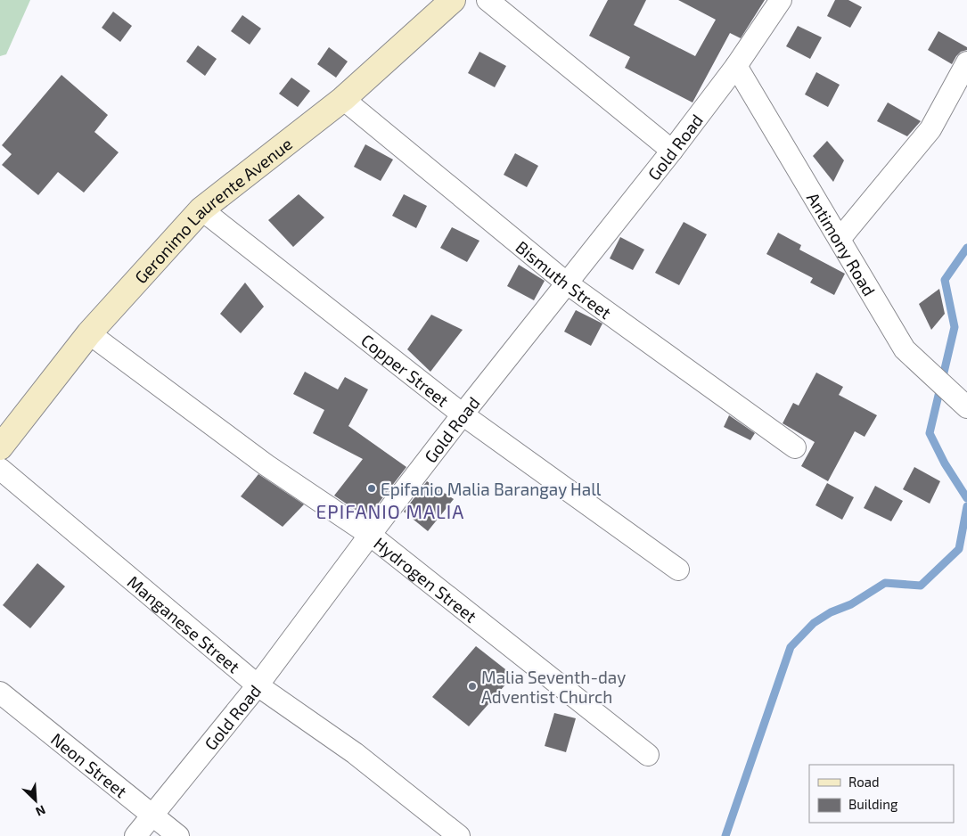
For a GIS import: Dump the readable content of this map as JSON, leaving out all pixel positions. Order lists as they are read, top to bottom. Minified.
{"streets":{"street":["Gold Road","Geronimo Laurente Avenue","Antimony Road","Bismuth Street","Copper Street","Hydrogen Street","Manganese Street","Neon Street"]},"crossings":[["Gold Road","Antimony Road"],["Gold Road","Bismuth Street"],["Gold Road","Copper Street"],["Gold Road","Hydrogen Street"],["Gold Road","Manganese Street"],["Gold Road","Neon Street"],["Geronimo Laurente Avenue","Bismuth Street"],["Geronimo Laurente Avenue","Copper Street"],["Geronimo Laurente Avenue","Hydrogen Street"]],"districts":["EPIFANIO MALIA"],"places":["Epifanio Malia Barangay Hall","Malia Seventh-day Adventist Church"],"legend":["Road","Building"],"north":"bottom right"}
